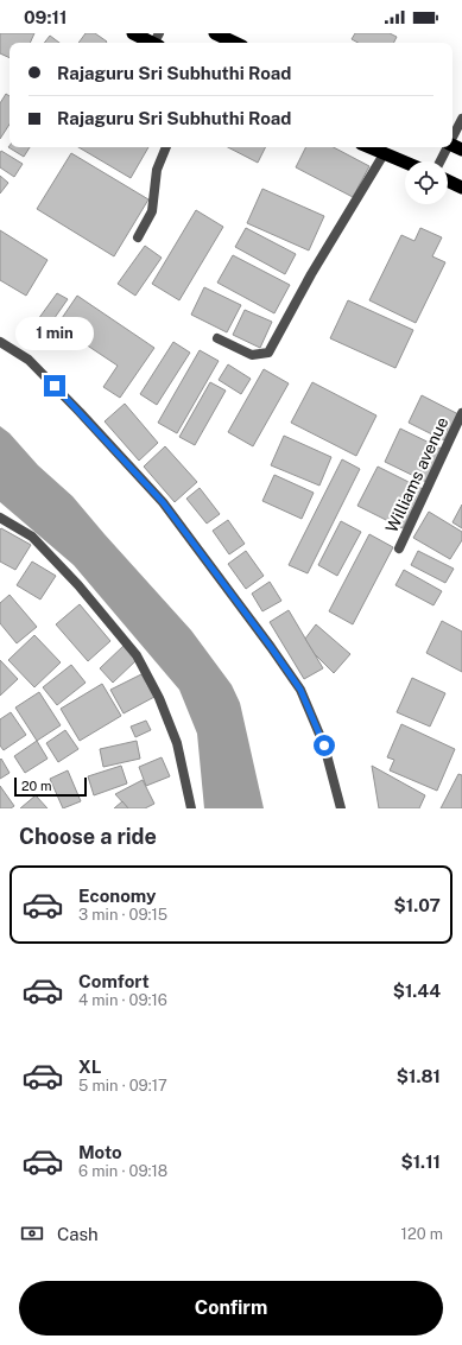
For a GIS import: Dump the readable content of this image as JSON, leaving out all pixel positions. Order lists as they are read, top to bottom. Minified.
{"streets":{"street":["Williams avenue"]},"scale_bar":"20 m","page":{"status":"09:11","banner":["Rajaguru Sri Subhuthi Road","Rajaguru Sri Subhuthi Road"],"bubble":"1 min","scale":"20 m","heading":"Choose a ride","list":[{"name":"Economy","note":"3 min · 09:15","value":"$1.07"},{"name":"Comfort","note":"4 min · 09:16","value":"$1.44"},{"name":"XL","note":"5 min · 09:17","value":"$1.81"},{"name":"Moto","note":"6 min · 09:18","value":"$1.11"}],"pay":["Cash","120 m"],"buttons":"Confirm"}}
